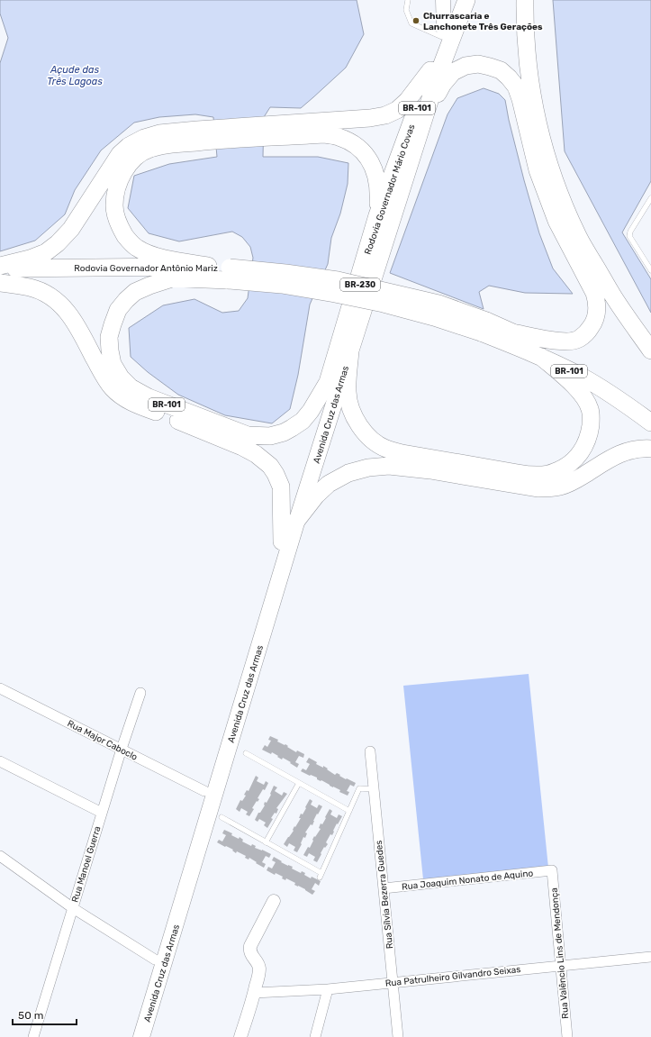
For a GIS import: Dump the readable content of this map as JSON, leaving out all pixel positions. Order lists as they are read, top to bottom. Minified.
{"streets":{"highway":["BR-101","Rodovia Governador Mário Covas","Rodovia Governador Antônio Mariz"],"main road":["Avenida Cruz das Armas"],"street":["Rua Major Caboclo","Rua Manoel Guerra","Rua Joaquim Nonato de Aquino","Rua Sílvia Bezerra Guedes","Rua Valêncio Lins de Mendonça","Rua Patrulheiro Gilvandro Seixas"]},"crossings":[["BR-101","Rodovia Governador Mário Covas"],["BR-101","Rodovia Governador Antônio Mariz"],["BR-101","Avenida Cruz das Armas"],["Rodovia Governador Mário Covas","Avenida Cruz das Armas"],["Avenida Cruz das Armas","Rua Major Caboclo"],["Rua Major Caboclo","Rua Manoel Guerra"],["Rua Joaquim Nonato de Aquino","Rua Sílvia Bezerra Guedes"],["Rua Joaquim Nonato de Aquino","Rua Valêncio Lins de Mendonça"],["Rua Sílvia Bezerra Guedes","Rua Patrulheiro Gilvandro Seixas"],["Rua Valêncio Lins de Mendonça","Rua Patrulheiro Gilvandro Seixas"]],"water":["Açude das Três Lagoas"],"places":["Churrascaria e Lanchonete Três Gerações"],"scale_bar":"50 m"}
